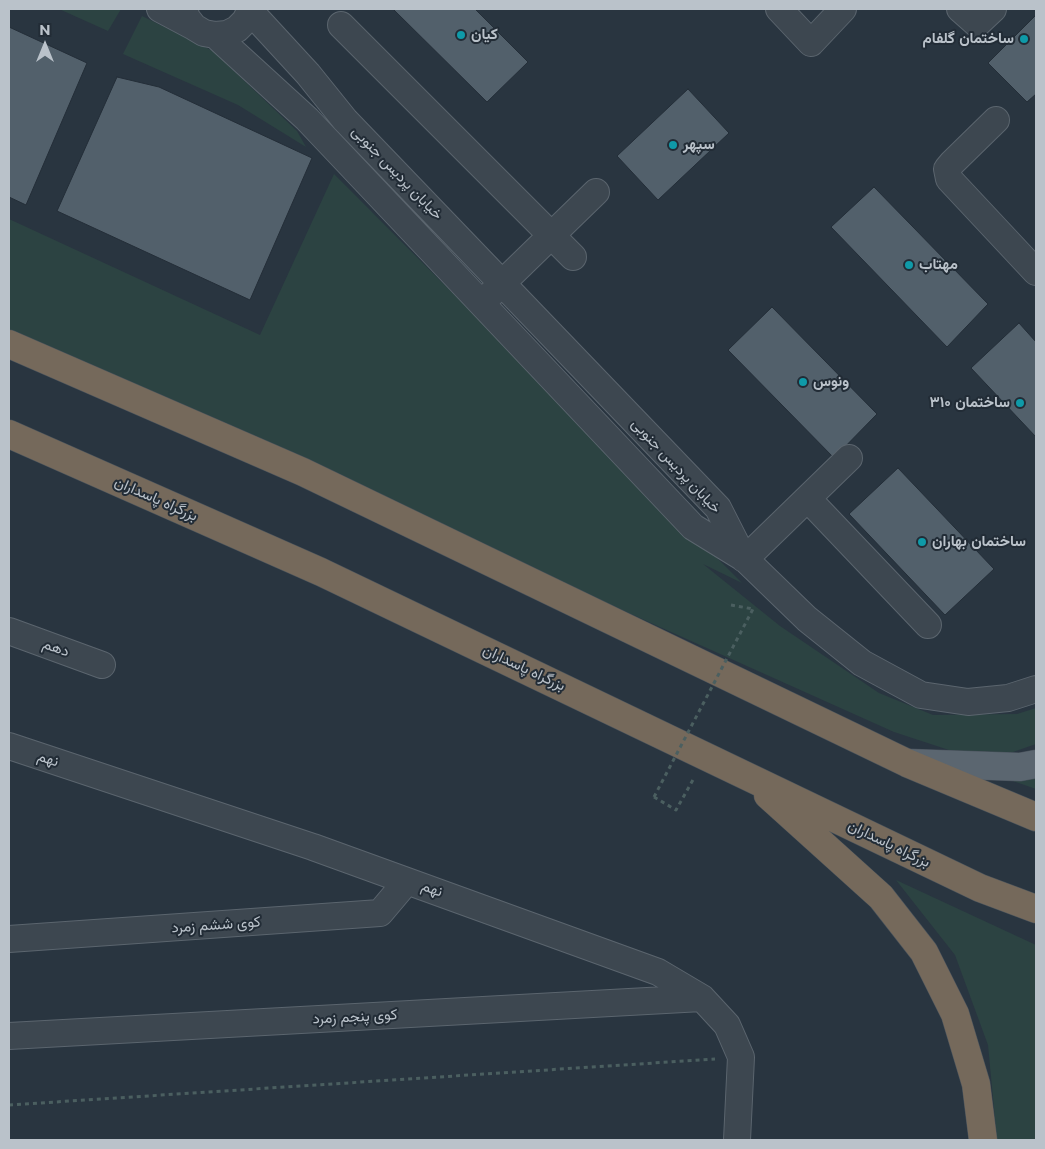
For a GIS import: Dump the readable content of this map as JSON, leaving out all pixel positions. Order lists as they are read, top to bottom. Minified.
{"streets":{"highway":["بزرگراه پاسداران"],"street":["خیابان پردیس جنوبی","دهم","نهم","کوی ششم زمرد","کوی پنجم زمرد"]},"crossings":[["نهم","کوی ششم زمرد"],["نهم","کوی پنجم زمرد"]],"places":["کیان","ساختمان گلفام","سپهر","مهتاب","ونوس","ساختمان ۳۱۰","ساختمان بهاران"],"north":"top"}
